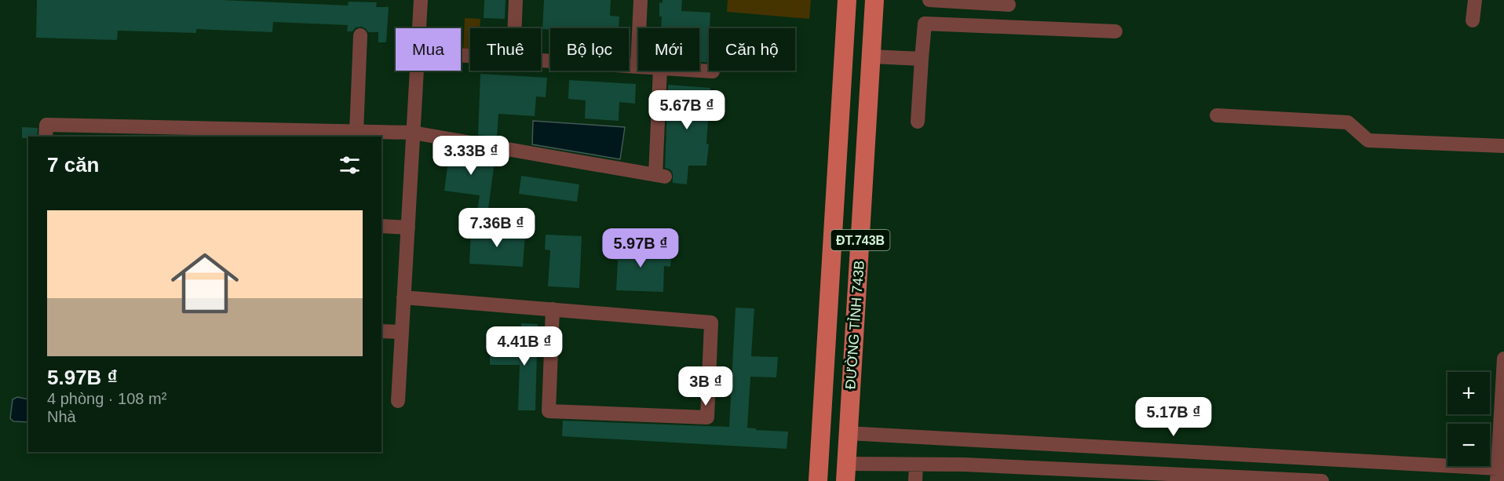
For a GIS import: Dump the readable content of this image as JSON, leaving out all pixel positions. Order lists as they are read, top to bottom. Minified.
{"streets":{"main road":["ĐT.743B","ĐƯỜNG TỈNH 743B"]},"page":{"chip":["Mua","Thuê","Bộ lọc","Mới","Căn hộ"],"price":["5.67B ₫","3.33B ₫","7.36B ₫","5.97B ₫","4.41B ₫","3B ₫","5.17B ₫"],"heading":"7 căn","list":[{"name":"5.97B ₫","note":"4 phòng · 108 m² · Nhà"}],"map_buttons":["+","−"]}}
